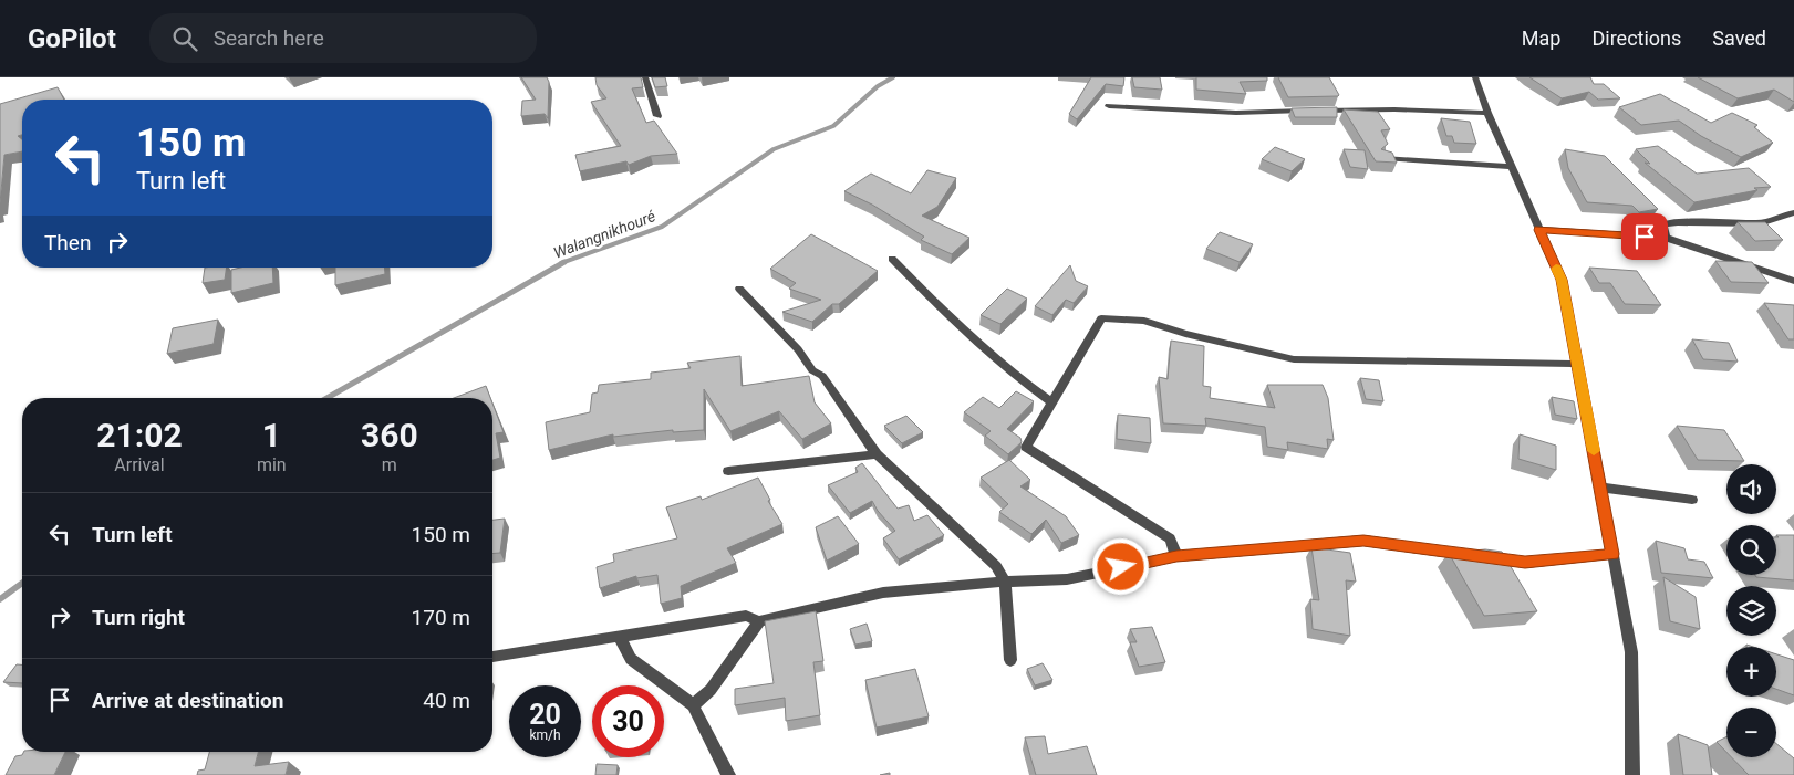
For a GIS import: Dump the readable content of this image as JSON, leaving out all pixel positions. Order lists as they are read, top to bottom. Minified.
{"water":["Walangnikhouré"],"page":{"header":"GoPilot","search":"Search here","nav":["Map","Directions","Saved"],"turn":["150 m","Turn left"],"then":"Then","eta":["21:02","Arrival","1","min","360","m"],"map_buttons":["+","−"],"list":[{"name":"Turn left","value":"150 m"},{"name":"Turn right","value":"170 m"},{"name":"Arrive at destination","value":"40 m"}],"speed":"20 km/h","limit":"30"}}
